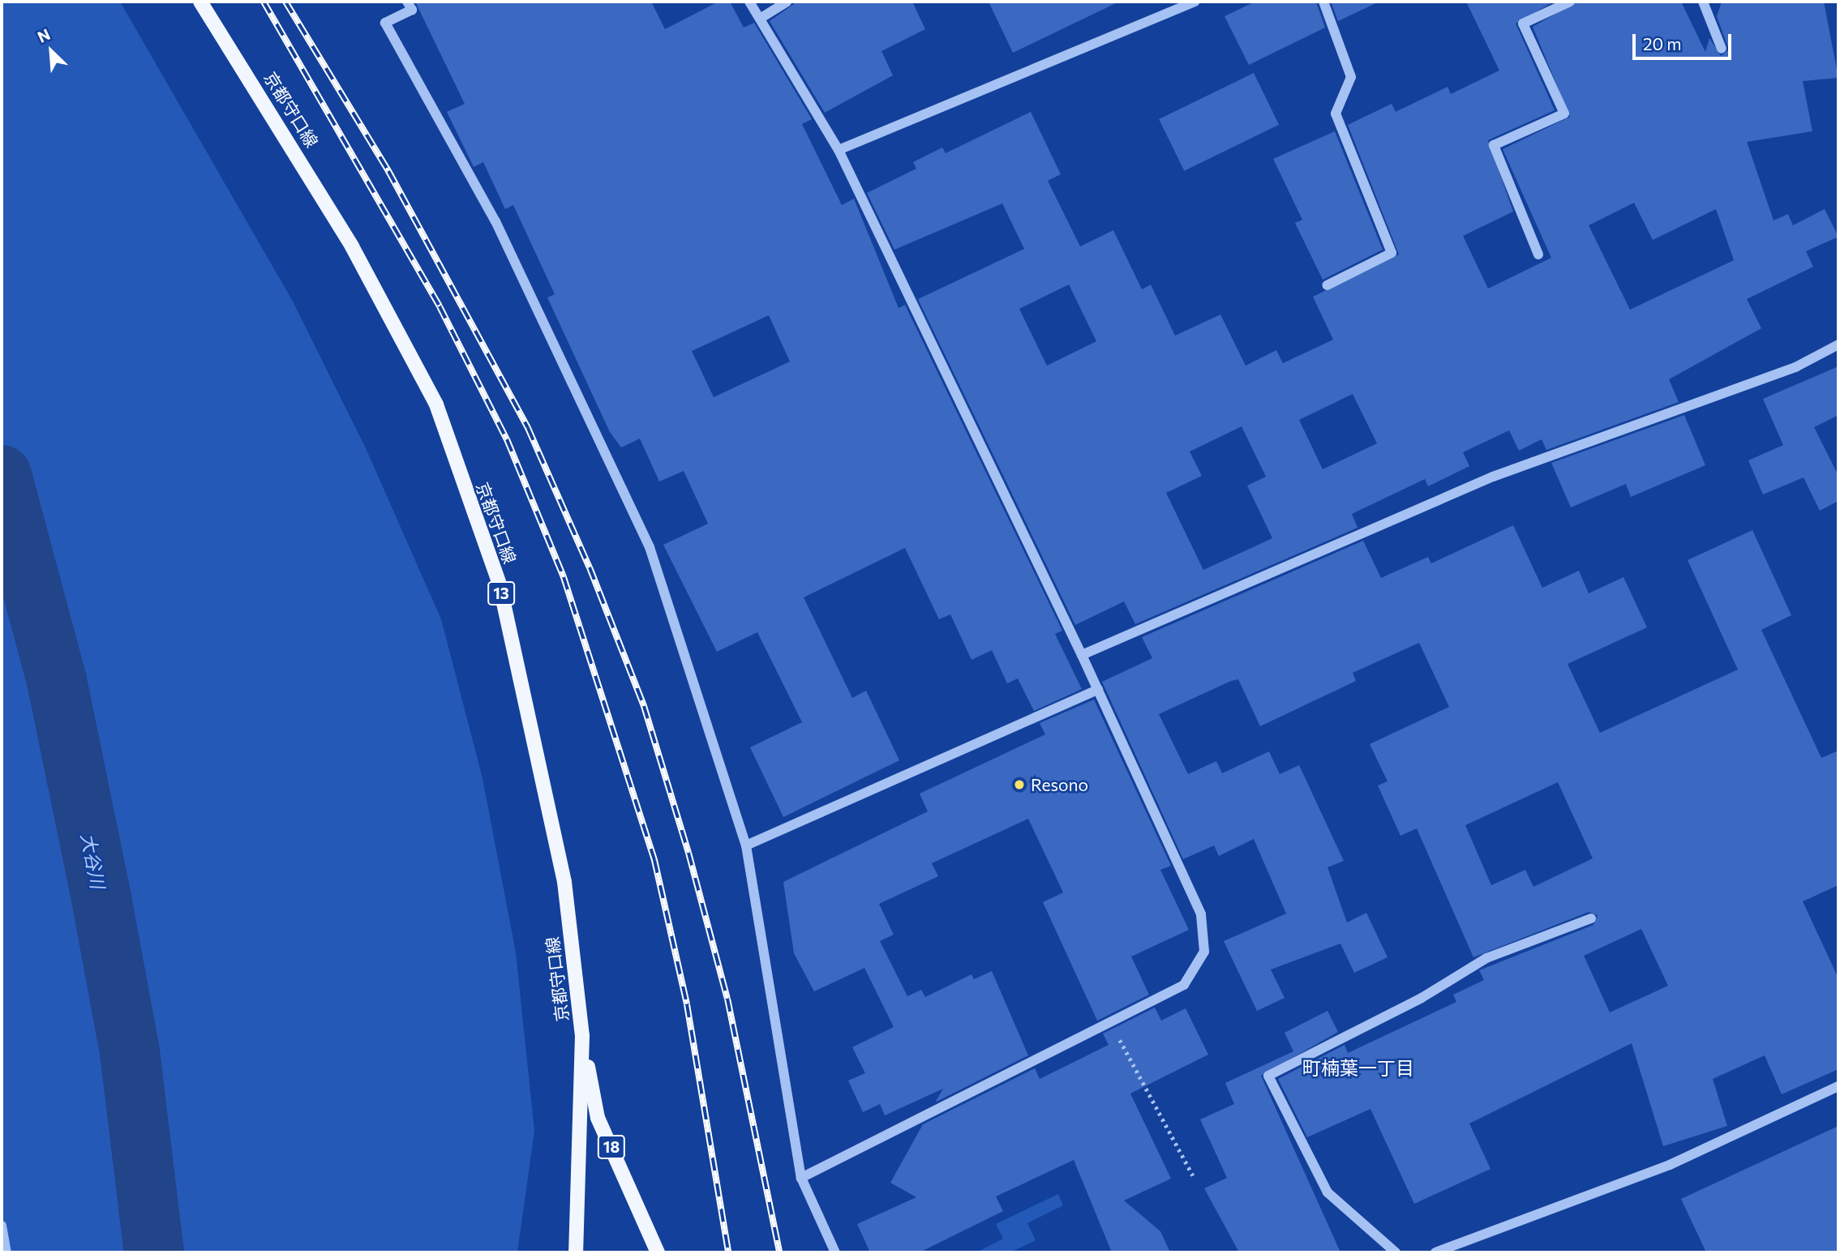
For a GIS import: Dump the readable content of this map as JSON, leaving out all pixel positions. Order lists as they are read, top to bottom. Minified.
{"streets":{"main road":["京都守口線","13","18"]},"crossings":[["京都守口線","18"]],"districts":["町楠葉一丁目"],"water":["大谷川"],"places":["Resono"],"scale_bar":"20 m","north":"top left"}
